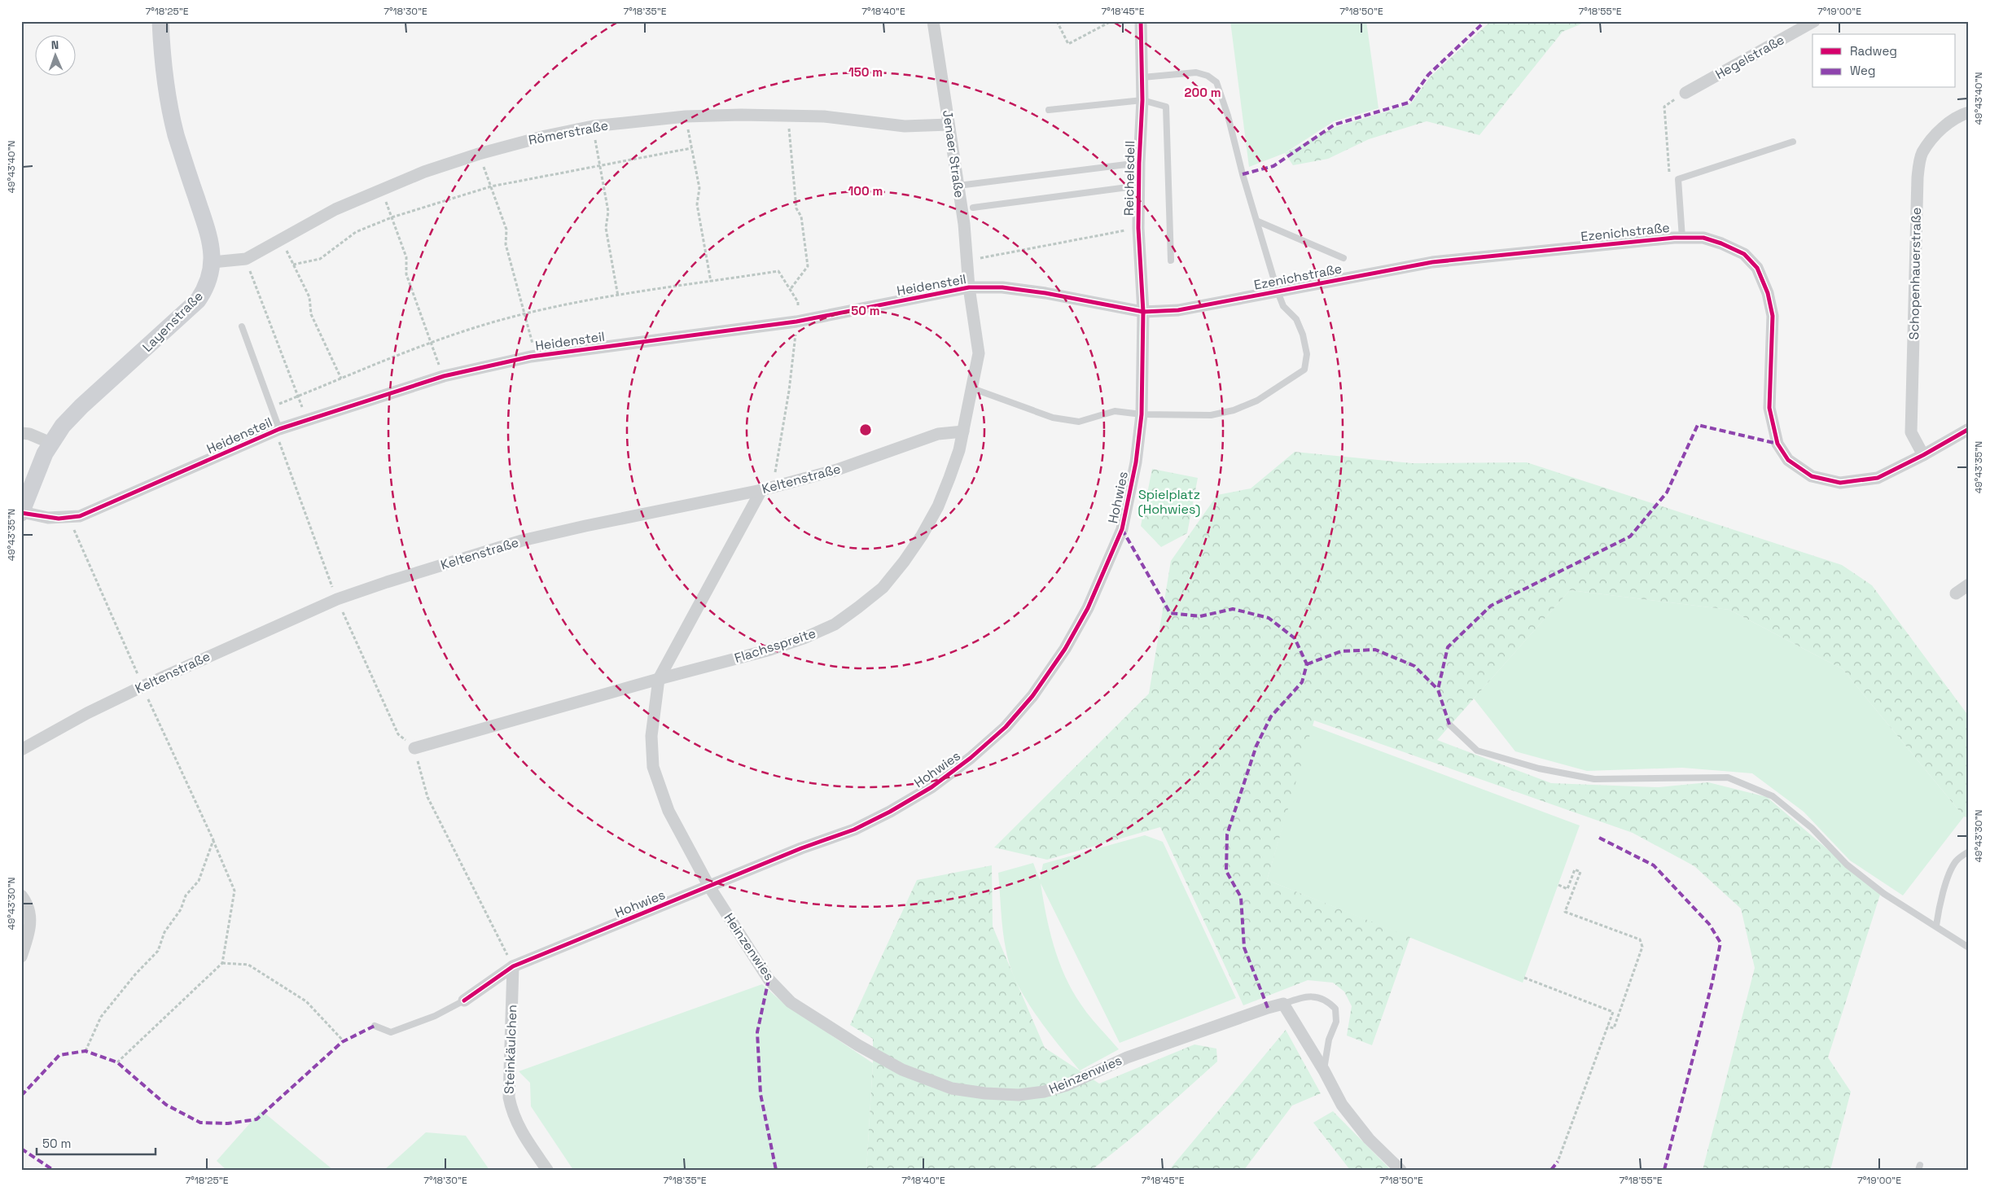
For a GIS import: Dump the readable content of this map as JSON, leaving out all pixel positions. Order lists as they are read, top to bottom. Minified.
{"streets":{"street":["Hegelstraße","Römerstraße","Jenaer Straße","Reichelsdell","Ezenichstraße","Schopenhauerstraße","Heidensteil","Layenstraße","Keltenstraße","Hohwies","Flachsspreite","Heinzenwies","Steinkäulchen"]},"crossings":[["Römerstraße","Jenaer Straße"],["Römerstraße","Layenstraße"],["Jenaer Straße","Heidensteil"],["Jenaer Straße","Flachsspreite"],["Reichelsdell","Ezenichstraße"],["Reichelsdell","Heidensteil"],["Reichelsdell","Hohwies"],["Ezenichstraße","Schopenhauerstraße"],["Ezenichstraße","Heidensteil"],["Ezenichstraße","Hohwies"],["Heidensteil","Layenstraße"],["Heidensteil","Hohwies"],["Heidensteil","Flachsspreite"],["Keltenstraße","Flachsspreite"],["Hohwies","Heinzenwies"],["Hohwies","Steinkäulchen"]],"parks":["Spielplatz (Hohwies)"],"legend":["Radweg","Weg"],"scale_bar":"50 m","north":"top","coordinates":["7°18'25\"E","7°18'30\"E","7°18'35\"E","7°18'40\"E","7°18'45\"E","7°18'50\"E","7°18'55\"E","7°19'00\"E","49°43'40\"N","49°43'35\"N","49°43'30\"N"],"rings":["150 m","200 m","100 m","50 m"]}
